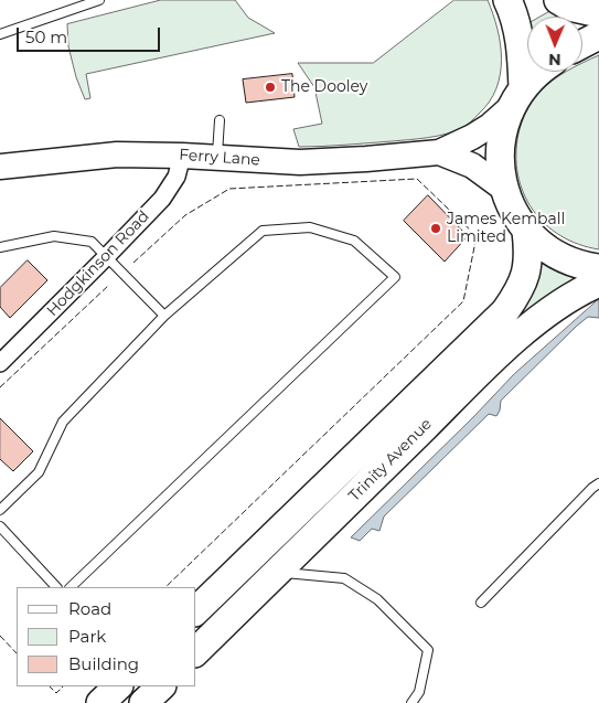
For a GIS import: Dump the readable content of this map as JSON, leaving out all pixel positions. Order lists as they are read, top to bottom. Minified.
{"streets":{"main road":["Trinity Avenue"],"street":["Ferry Lane","Hodgkinson Road"]},"crossings":[["Ferry Lane","Hodgkinson Road"]],"places":["The Dooley","James Kemball Limited"],"legend":["Road","Park","Building"],"scale_bar":"50 m","north":"bottom"}
